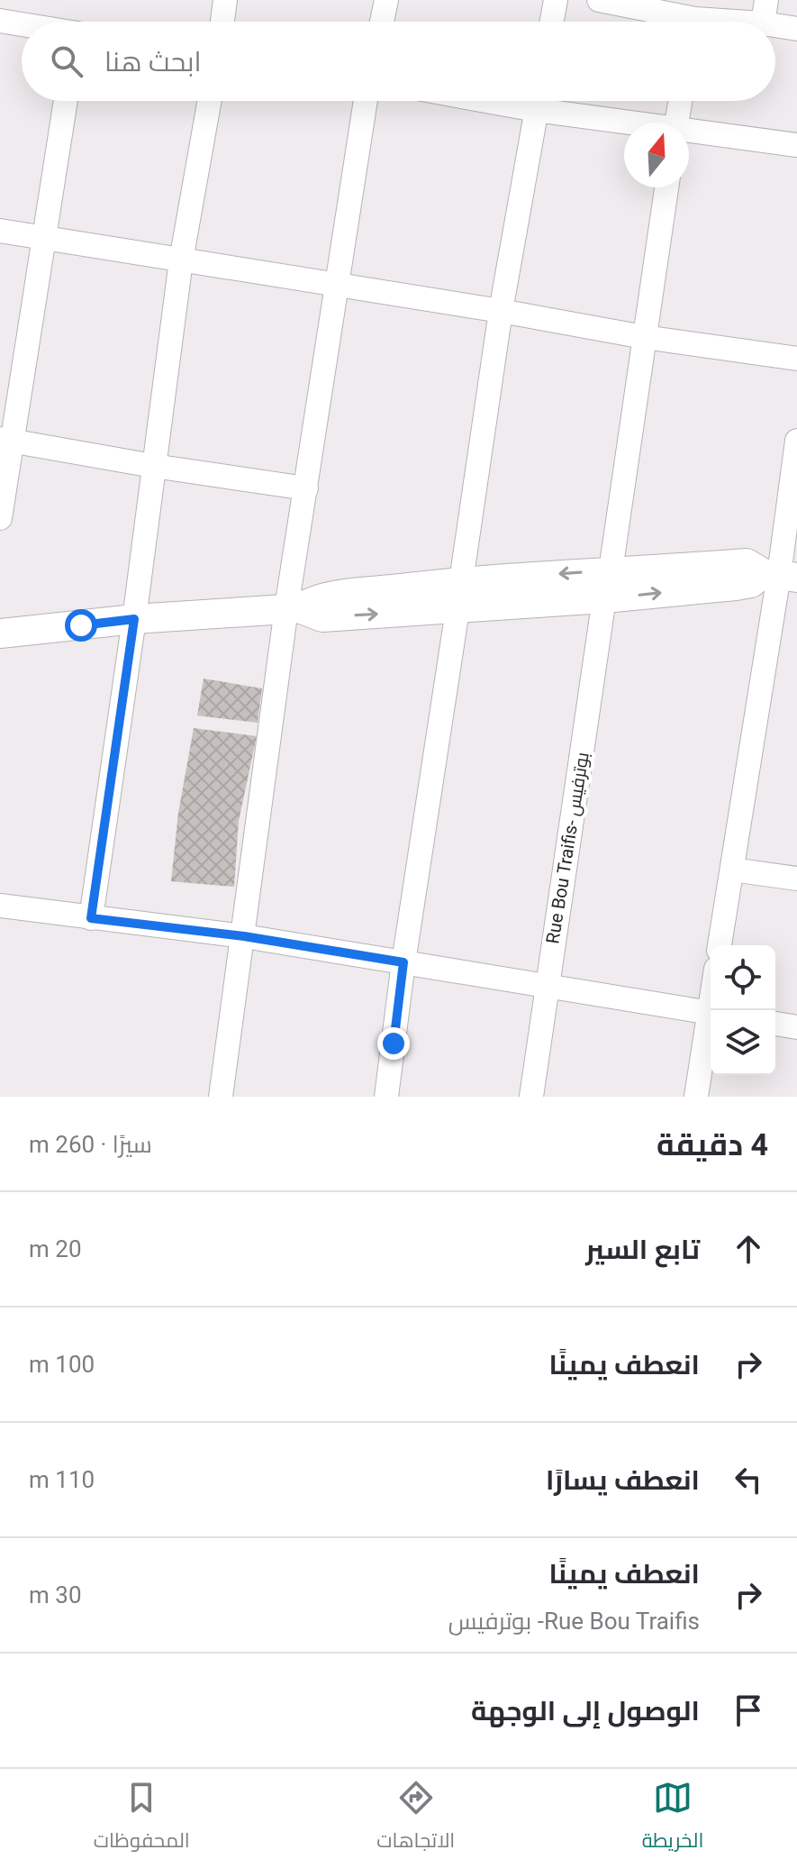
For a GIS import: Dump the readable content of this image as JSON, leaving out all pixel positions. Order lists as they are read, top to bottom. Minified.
{"streets":{"street":["Rue Bou Traifis- بوترفيس"]},"north":"top","page":{"search":"ابحث هنا","heading":["4 دقيقة","سيرًا · 260 m"],"list":[["تابع السير","20 m"],["انعطف يمينًا","100 m"],["انعطف يسارًا","110 m"],["انعطف يمينًا","Rue Bou Traifis- بوترفيس","30 m"],"الوصول إلى الوجهة"],"nav":["الخريطة","الاتجاهات","المحفوظات"]}}
